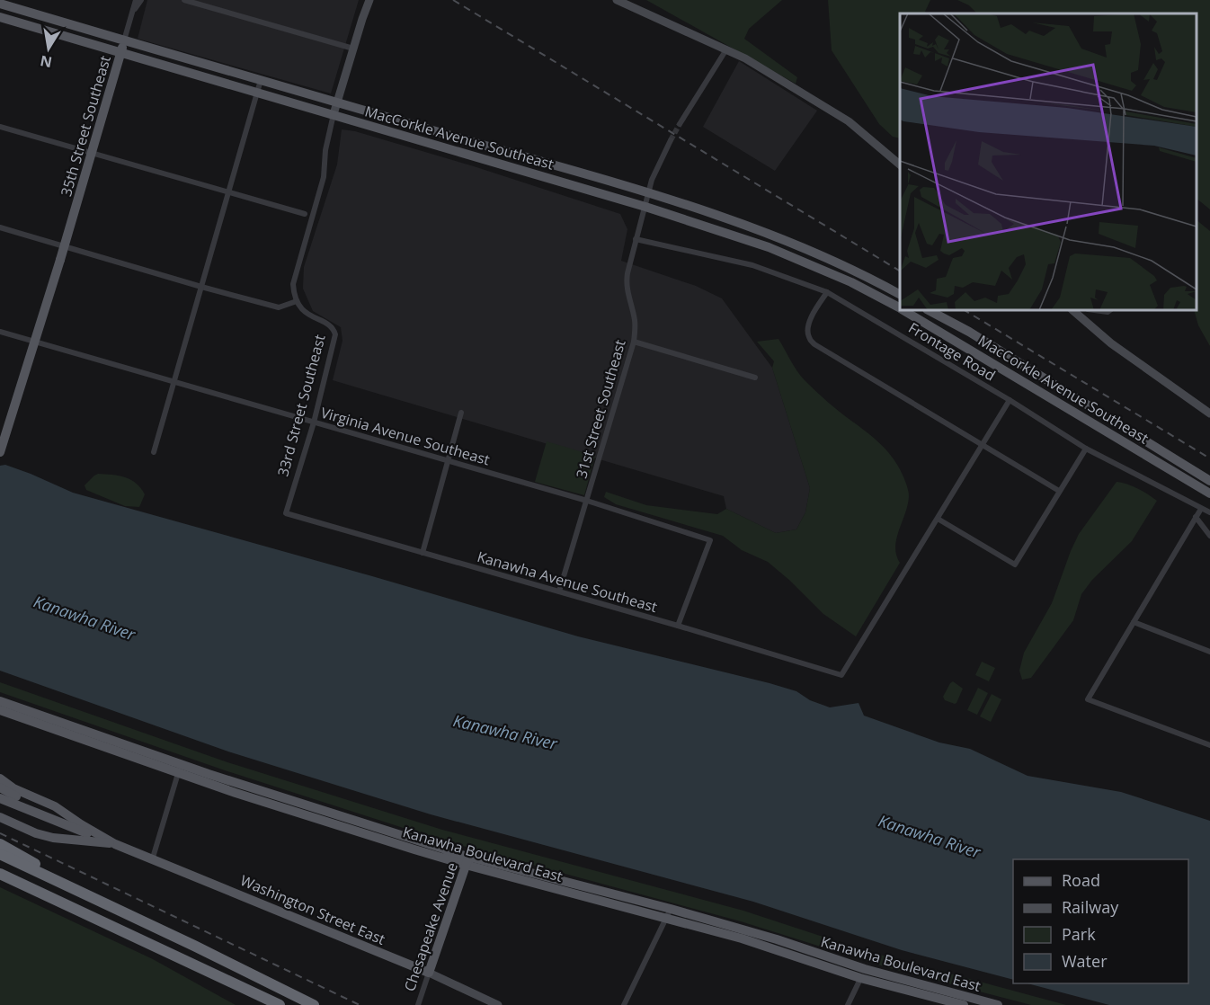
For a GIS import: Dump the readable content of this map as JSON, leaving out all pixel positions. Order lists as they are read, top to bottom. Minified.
{"streets":{"main road":["35th Street Southeast","MacCorkle Avenue Southeast","Kanawha Boulevard East","Washington Street East","Chesapeake Avenue"],"street":["Frontage Road","33rd Street Southeast","31st Street Southeast","Virginia Avenue Southeast","Kanawha Avenue Southeast"]},"crossings":[["35th Street Southeast","MacCorkle Avenue Southeast"],["MacCorkle Avenue Southeast","31st Street Southeast"],["Frontage Road","31st Street Southeast"],["33rd Street Southeast","Virginia Avenue Southeast"],["33rd Street Southeast","Kanawha Avenue Southeast"],["31st Street Southeast","Virginia Avenue Southeast"],["31st Street Southeast","Kanawha Avenue Southeast"],["Virginia Avenue Southeast","Kanawha Avenue Southeast"],["Kanawha Boulevard East","Chesapeake Avenue"],["Washington Street East","Chesapeake Avenue"]],"water":["Kanawha River"],"legend":["Road","Railway","Park","Water"],"north":"bottom"}
